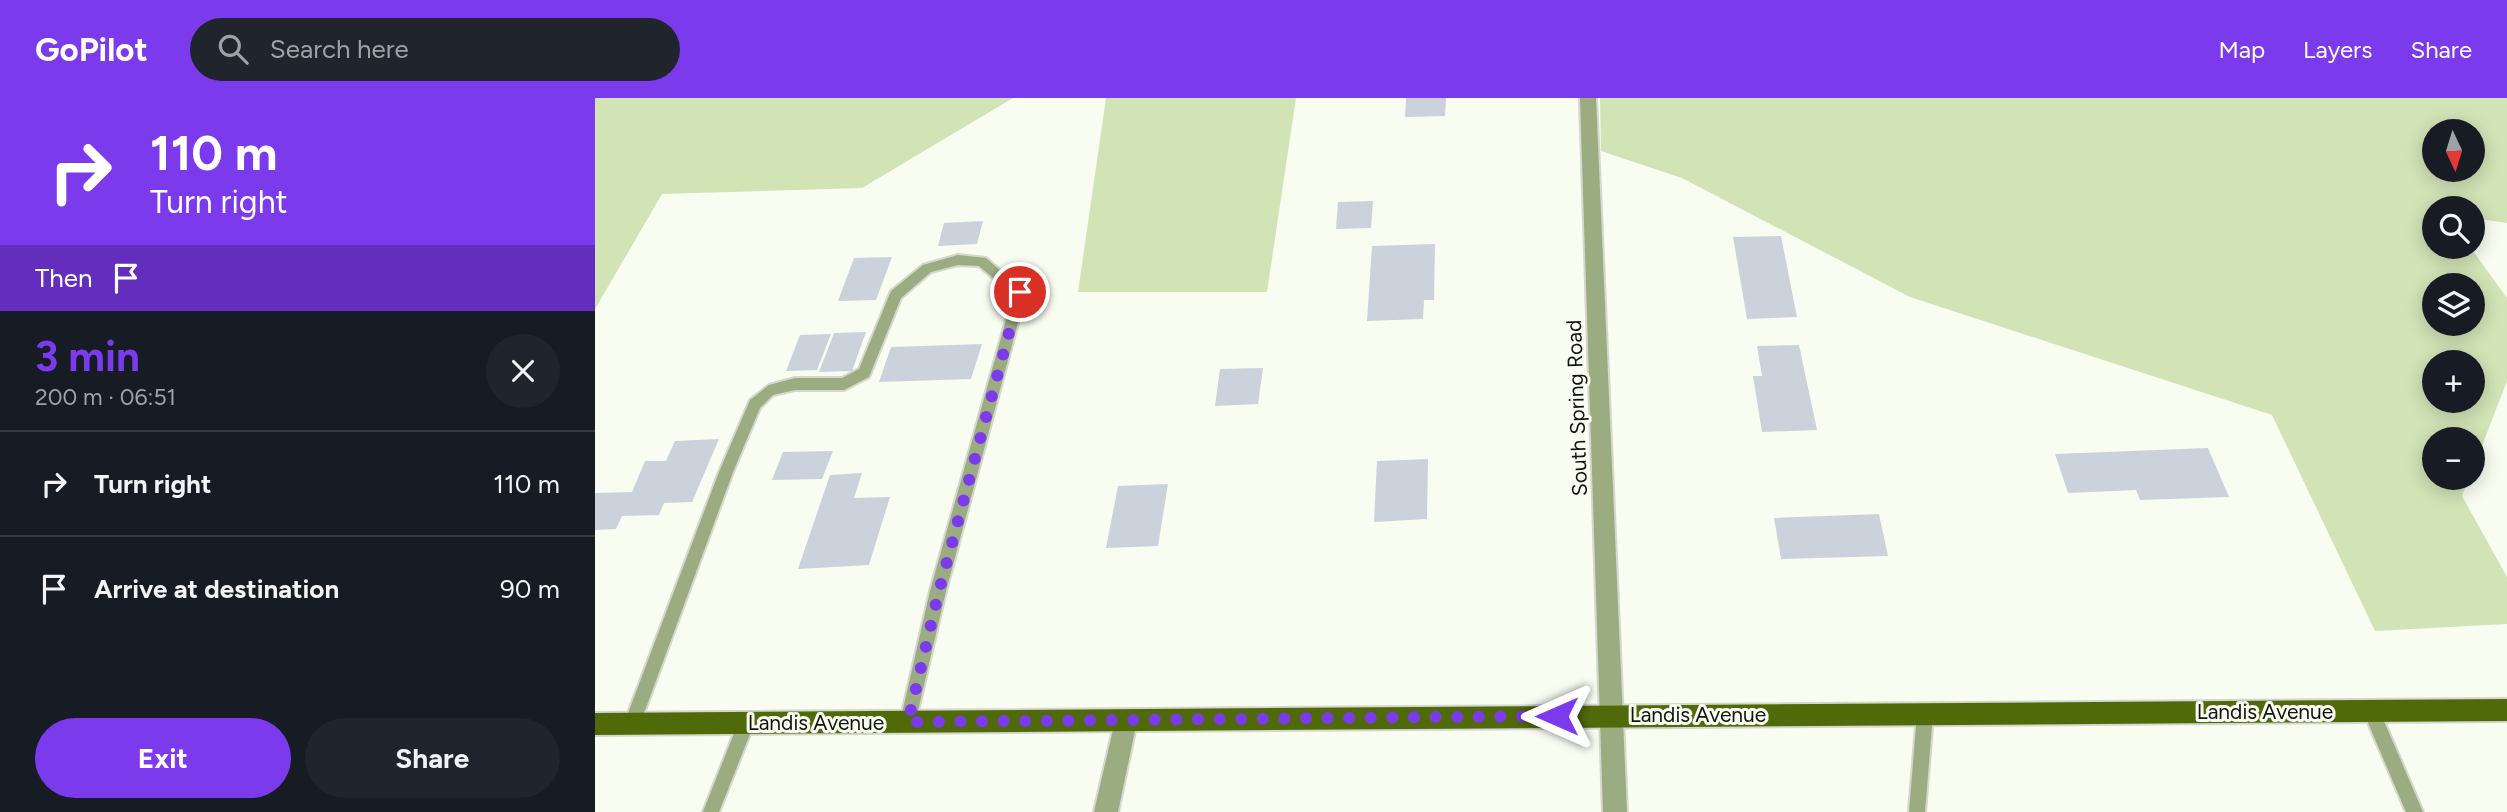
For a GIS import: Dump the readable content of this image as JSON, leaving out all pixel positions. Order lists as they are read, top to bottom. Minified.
{"streets":{"main road":["Landis Avenue"],"street":["South Spring Road"]},"crossings":[["South Spring Road","Landis Avenue"]],"north":"bottom","page":{"header":"GoPilot","search":"Search here","nav":["Map","Layers","Share"],"turn":["110 m","Turn right"],"map_buttons":["+","−"],"then":"Then","heading":["3 min","200 m · 06:51"],"list":[{"name":"Turn right","value":"110 m"},{"name":"Arrive at destination","value":"90 m"}],"buttons":["Exit","Share"]}}
